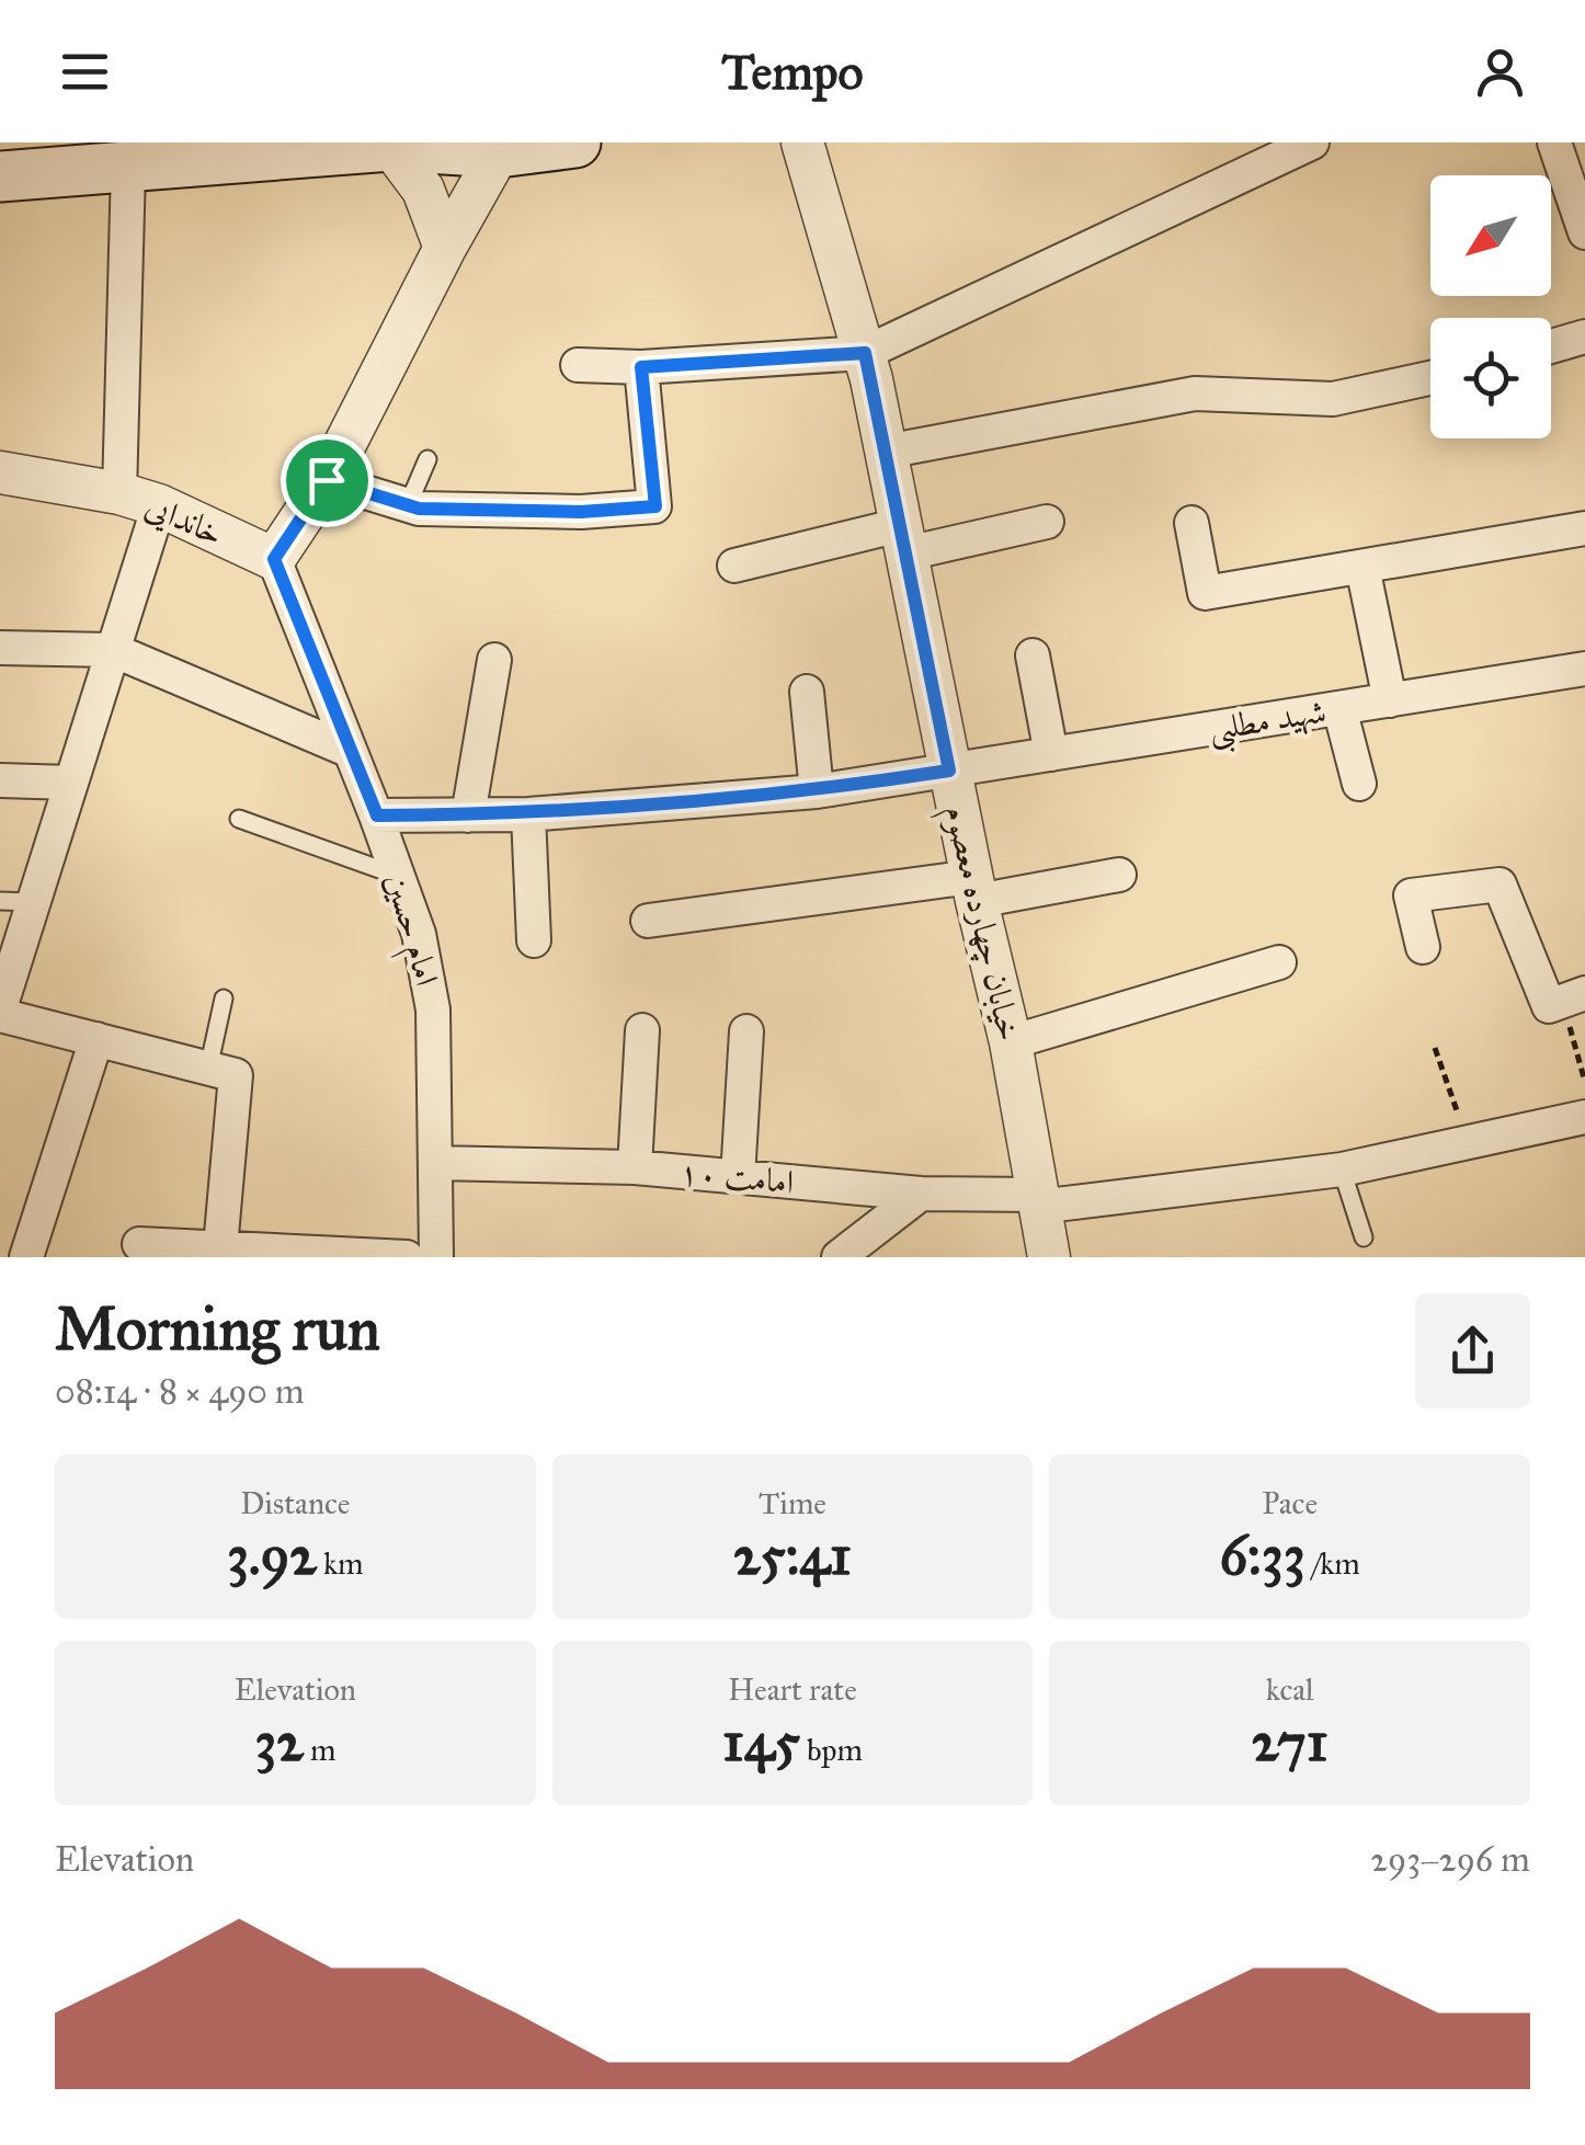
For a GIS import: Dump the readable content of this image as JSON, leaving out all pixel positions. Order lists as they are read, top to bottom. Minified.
{"streets":{"street":["خاندایی","شهید مطلبی","خیابان چهارده معصوم","امام حسین","امامت ۱۰"]},"crossings":[["خاندایی","امام حسین"],["شهید مطلبی","خیابان چهارده معصوم"],["شهید مطلبی","امام حسین"],["خیابان چهارده معصوم","امامت ۱۰"],["امام حسین","امامت ۱۰"]],"north":"bottom left","page":{"header":"Tempo","heading":["Morning run","08:14 · 8 × 490 m"],"stats":[["Distance","3.92 km"],["Time","25:41"],["Pace","6:33 /km"],["Elevation","32 m"],["Heart rate","145 bpm"],["kcal","271"]],"chart":["Elevation","293–296 m"]}}
